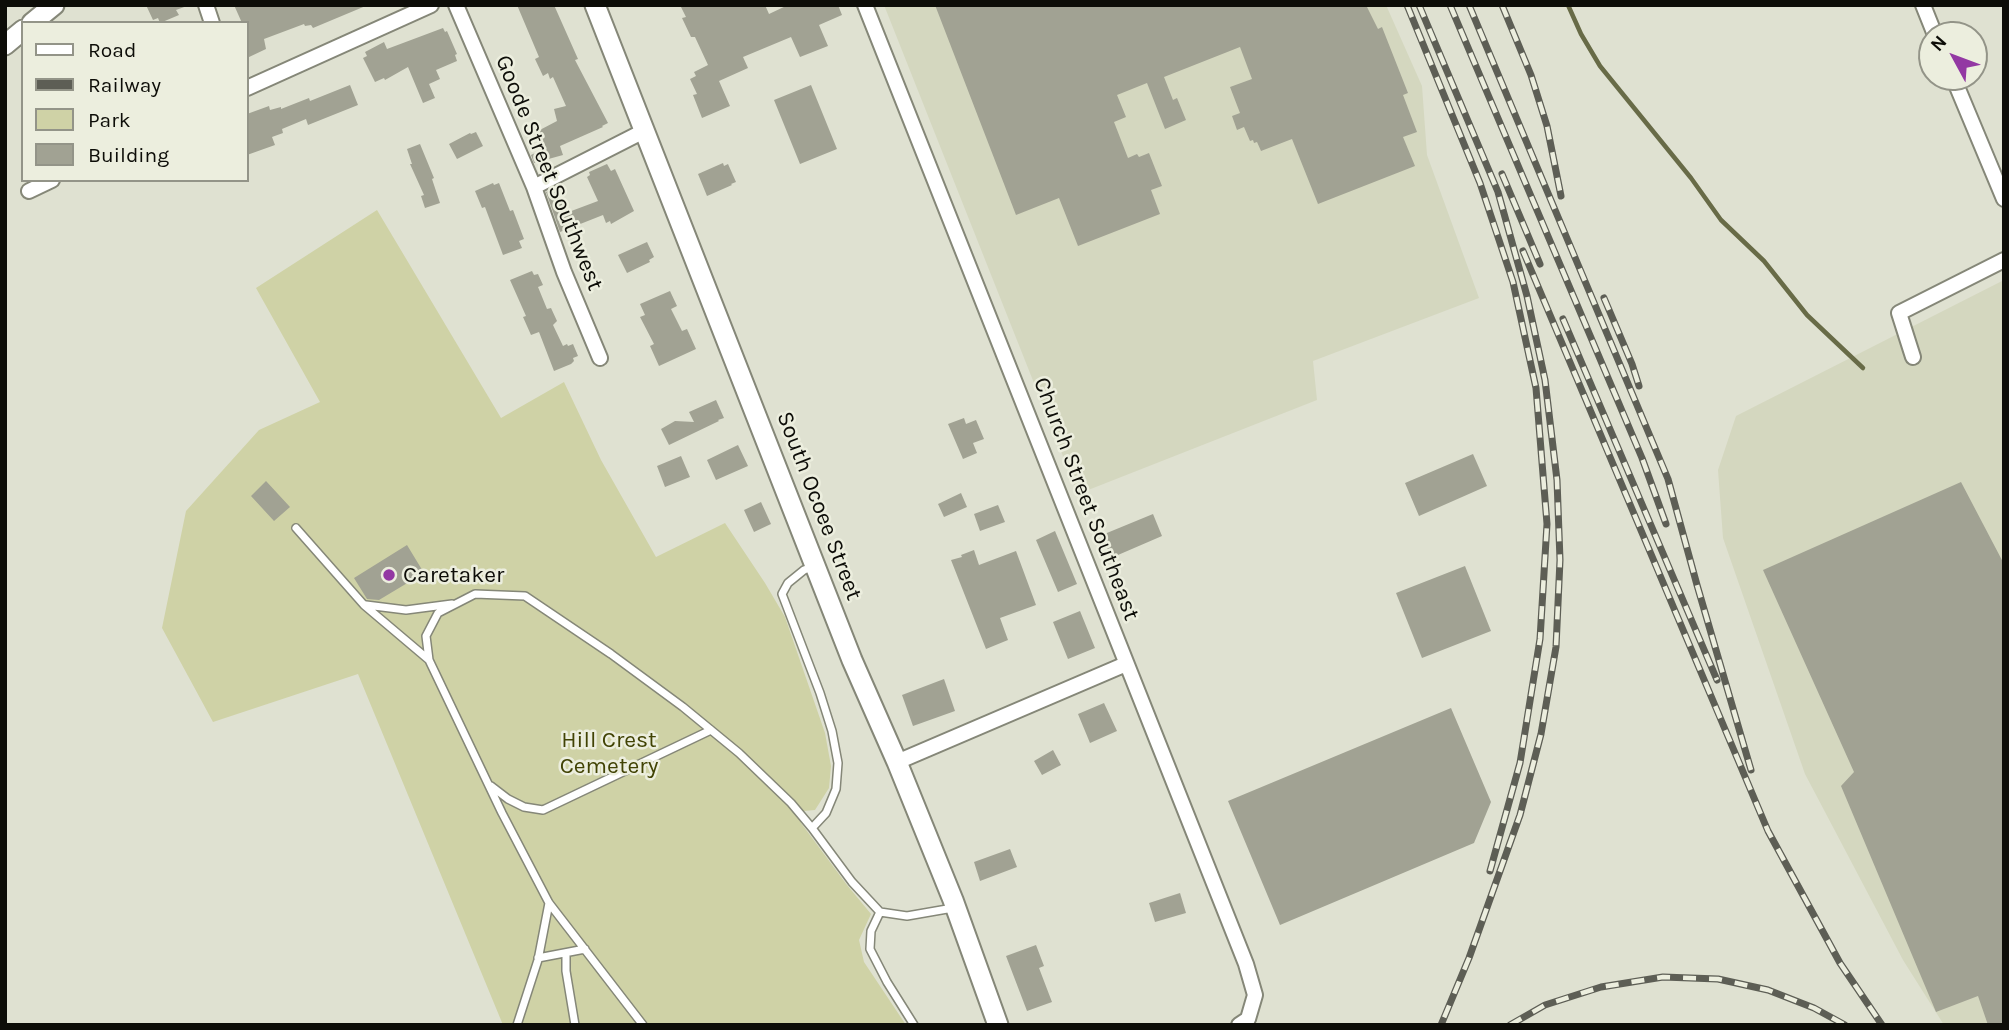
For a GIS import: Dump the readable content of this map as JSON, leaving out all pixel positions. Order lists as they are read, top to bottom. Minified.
{"streets":{"street":["Goode Street Southwest","Church Street Southeast","South Ocoee Street"]},"parks":["Hill Crest Cemetery"],"places":["Caretaker"],"legend":["Road","Railway","Park","Building"],"north":"top left"}
